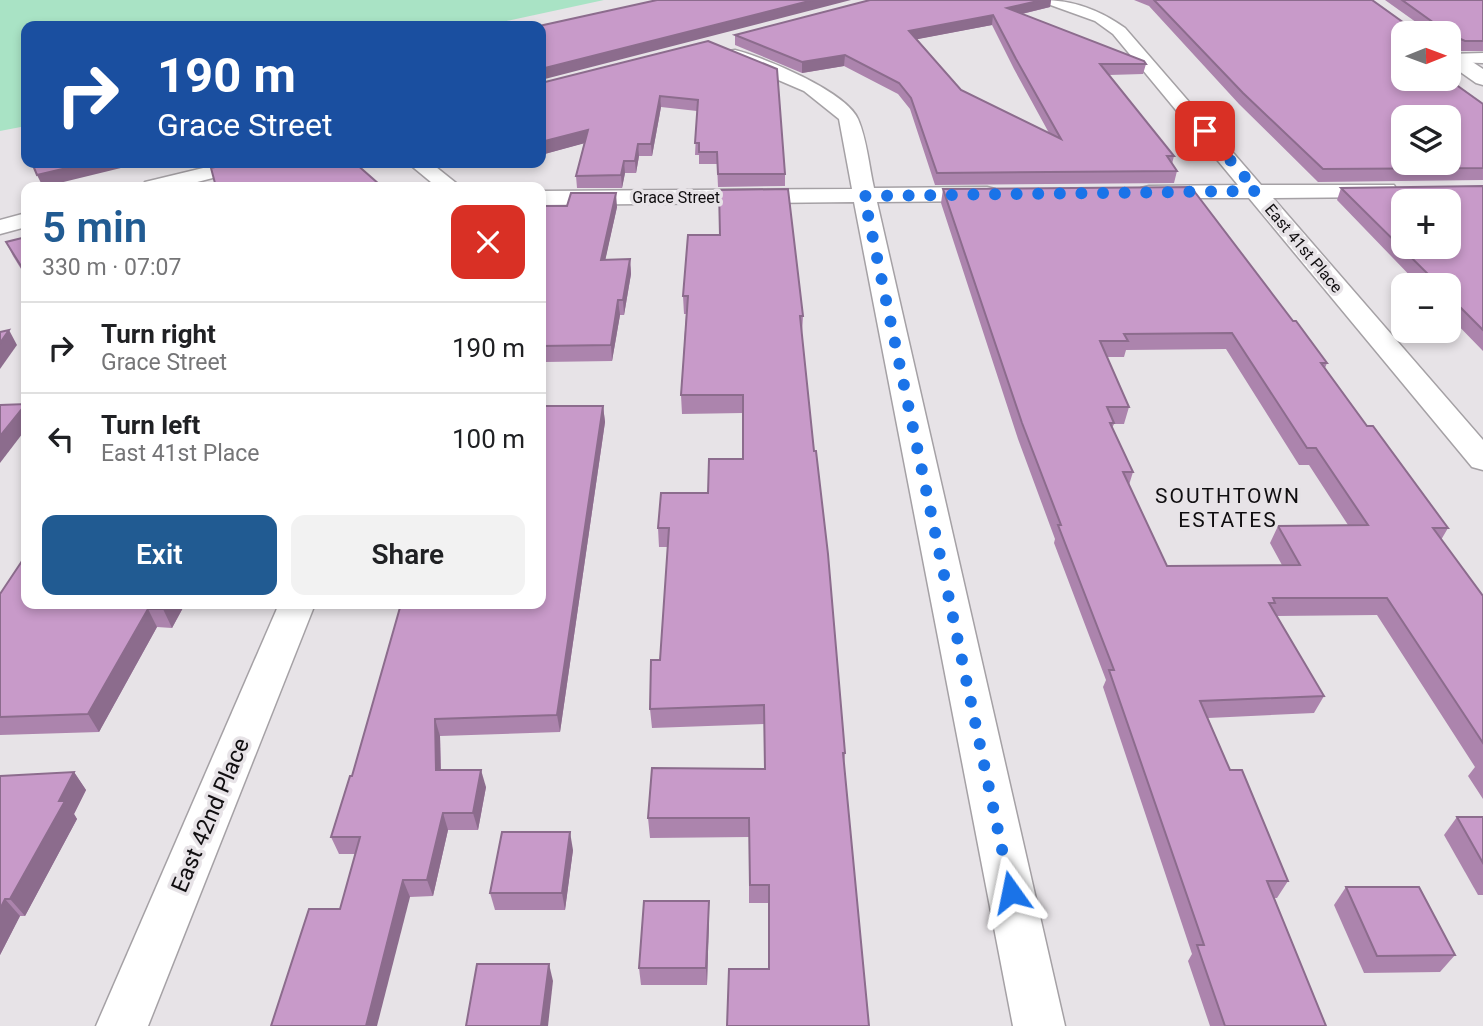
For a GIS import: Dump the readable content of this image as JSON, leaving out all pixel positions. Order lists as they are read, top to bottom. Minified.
{"streets":{"street":["Grace Street","East 41st Place","East 42nd Place"]},"districts":["SOUTHTOWN ESTATES"],"north":"right","page":{"map_buttons":["+","−"],"turn":["190 m","Grace Street"],"heading":["5 min","330 m · 07:07"],"list":[{"name":"Turn right","note":"Grace Street","value":"190 m"},{"name":"Turn left","note":"East 41st Place","value":"100 m"}],"buttons":["Exit","Share"]}}
